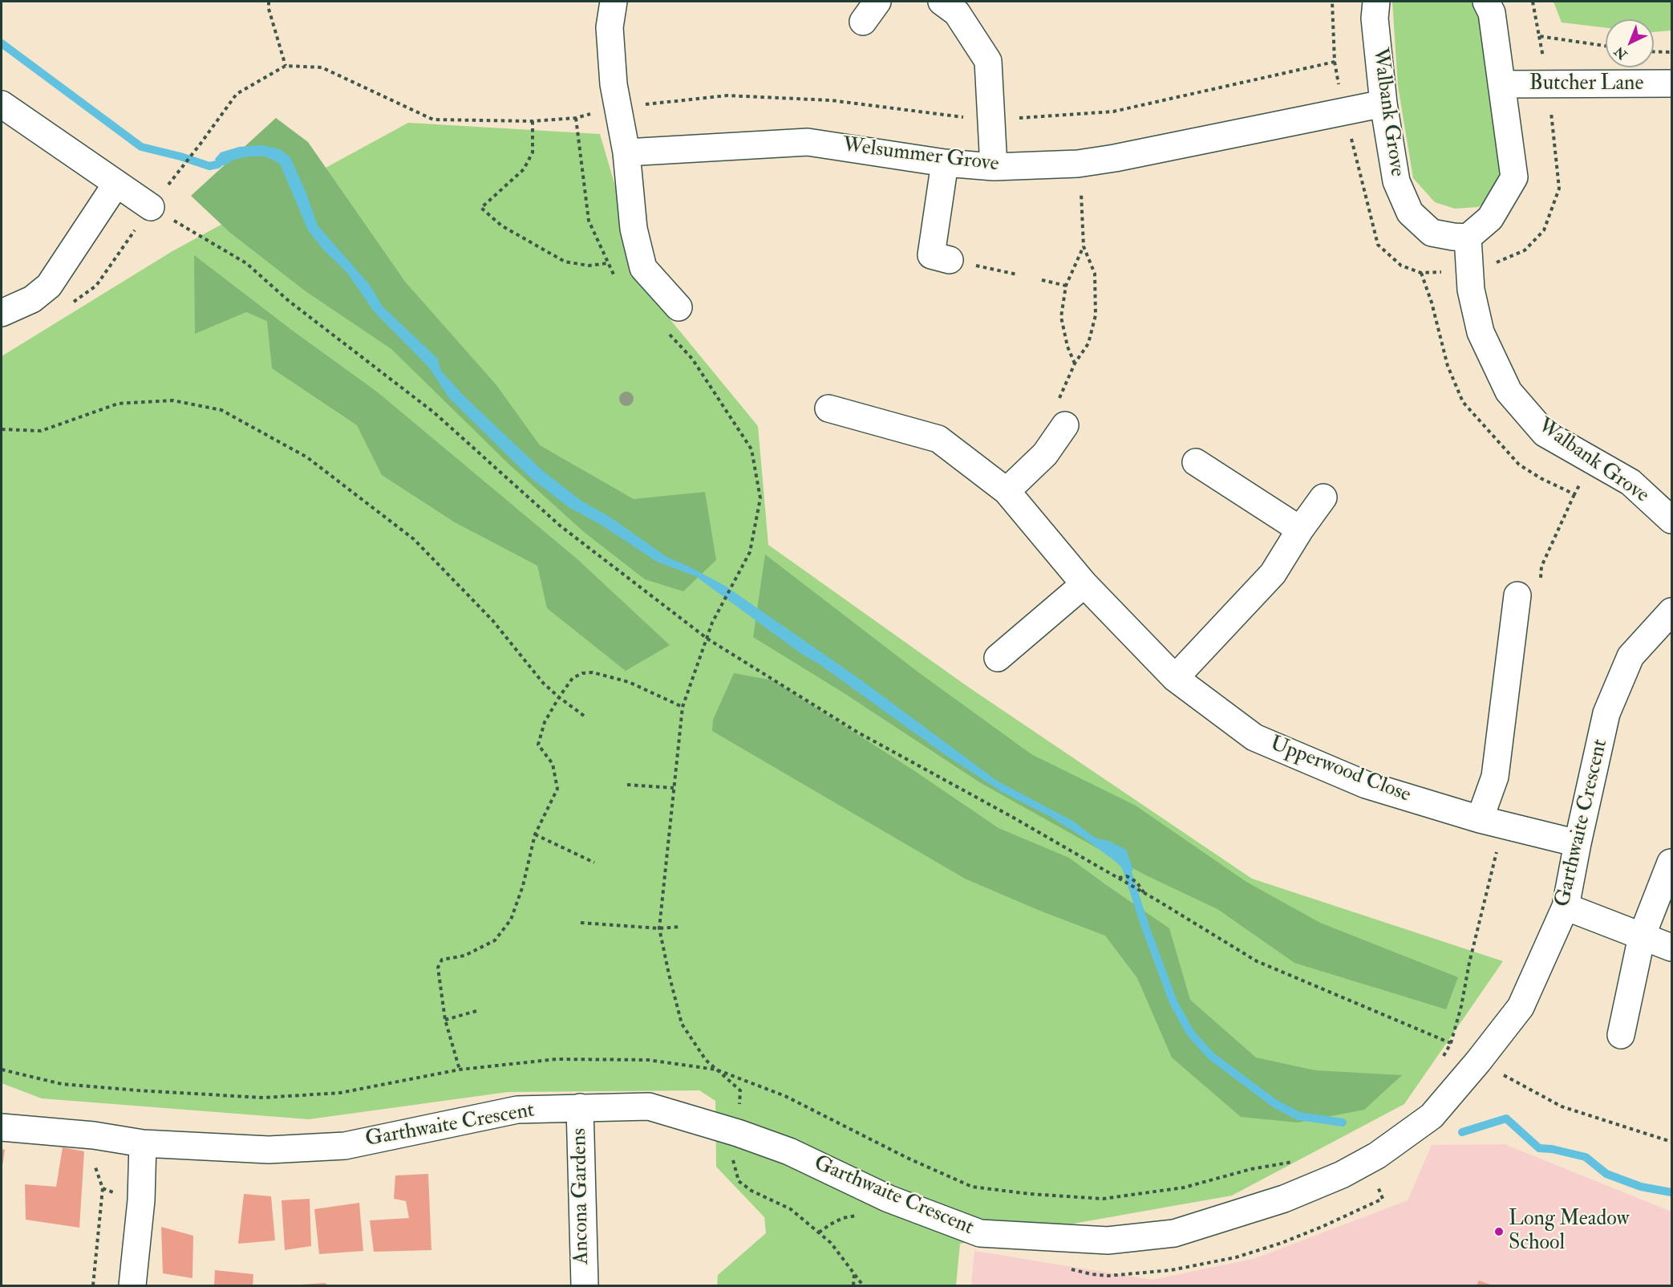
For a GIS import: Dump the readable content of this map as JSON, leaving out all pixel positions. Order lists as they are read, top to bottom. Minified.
{"streets":{"street":["Butcher Lane","Walbank Grove","Welsummer Grove","Upperwood Close","Garthwaite Crescent","Ancona Gardens"]},"crossings":[["Walbank Grove","Welsummer Grove"],["Upperwood Close","Garthwaite Crescent"],["Garthwaite Crescent","Ancona Gardens"]],"places":["Long Meadow School"],"north":"bottom left"}
